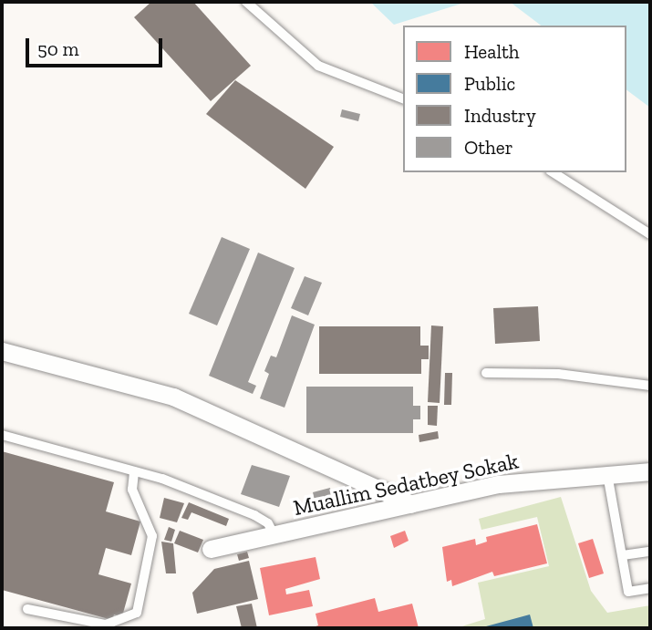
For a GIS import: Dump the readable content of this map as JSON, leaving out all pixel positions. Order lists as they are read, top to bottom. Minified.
{"streets":{"street":["Muallim Sedatbey Sokak"]},"legend":["Health","Public","Industry","Other"],"scale_bar":"50 m"}
